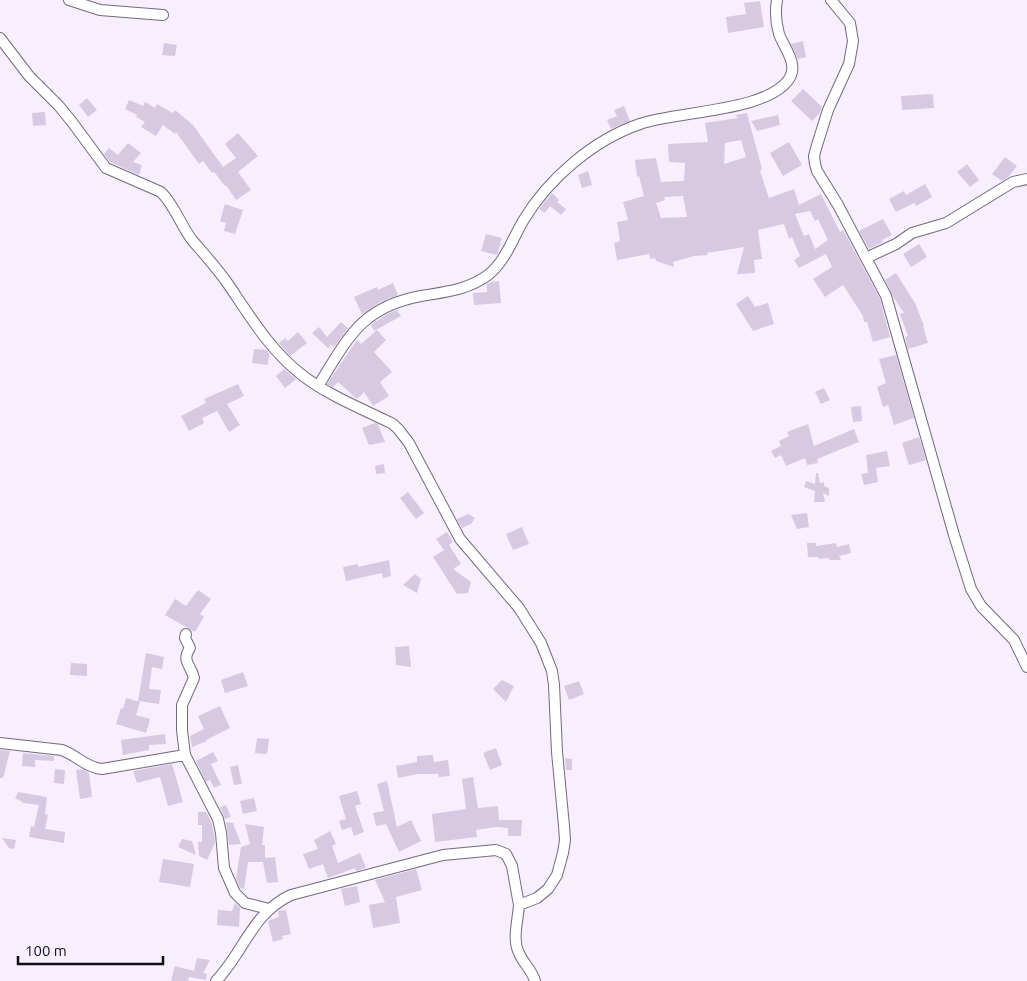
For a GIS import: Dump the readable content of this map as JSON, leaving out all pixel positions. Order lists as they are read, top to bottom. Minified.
{"scale_bar":"100 m"}
